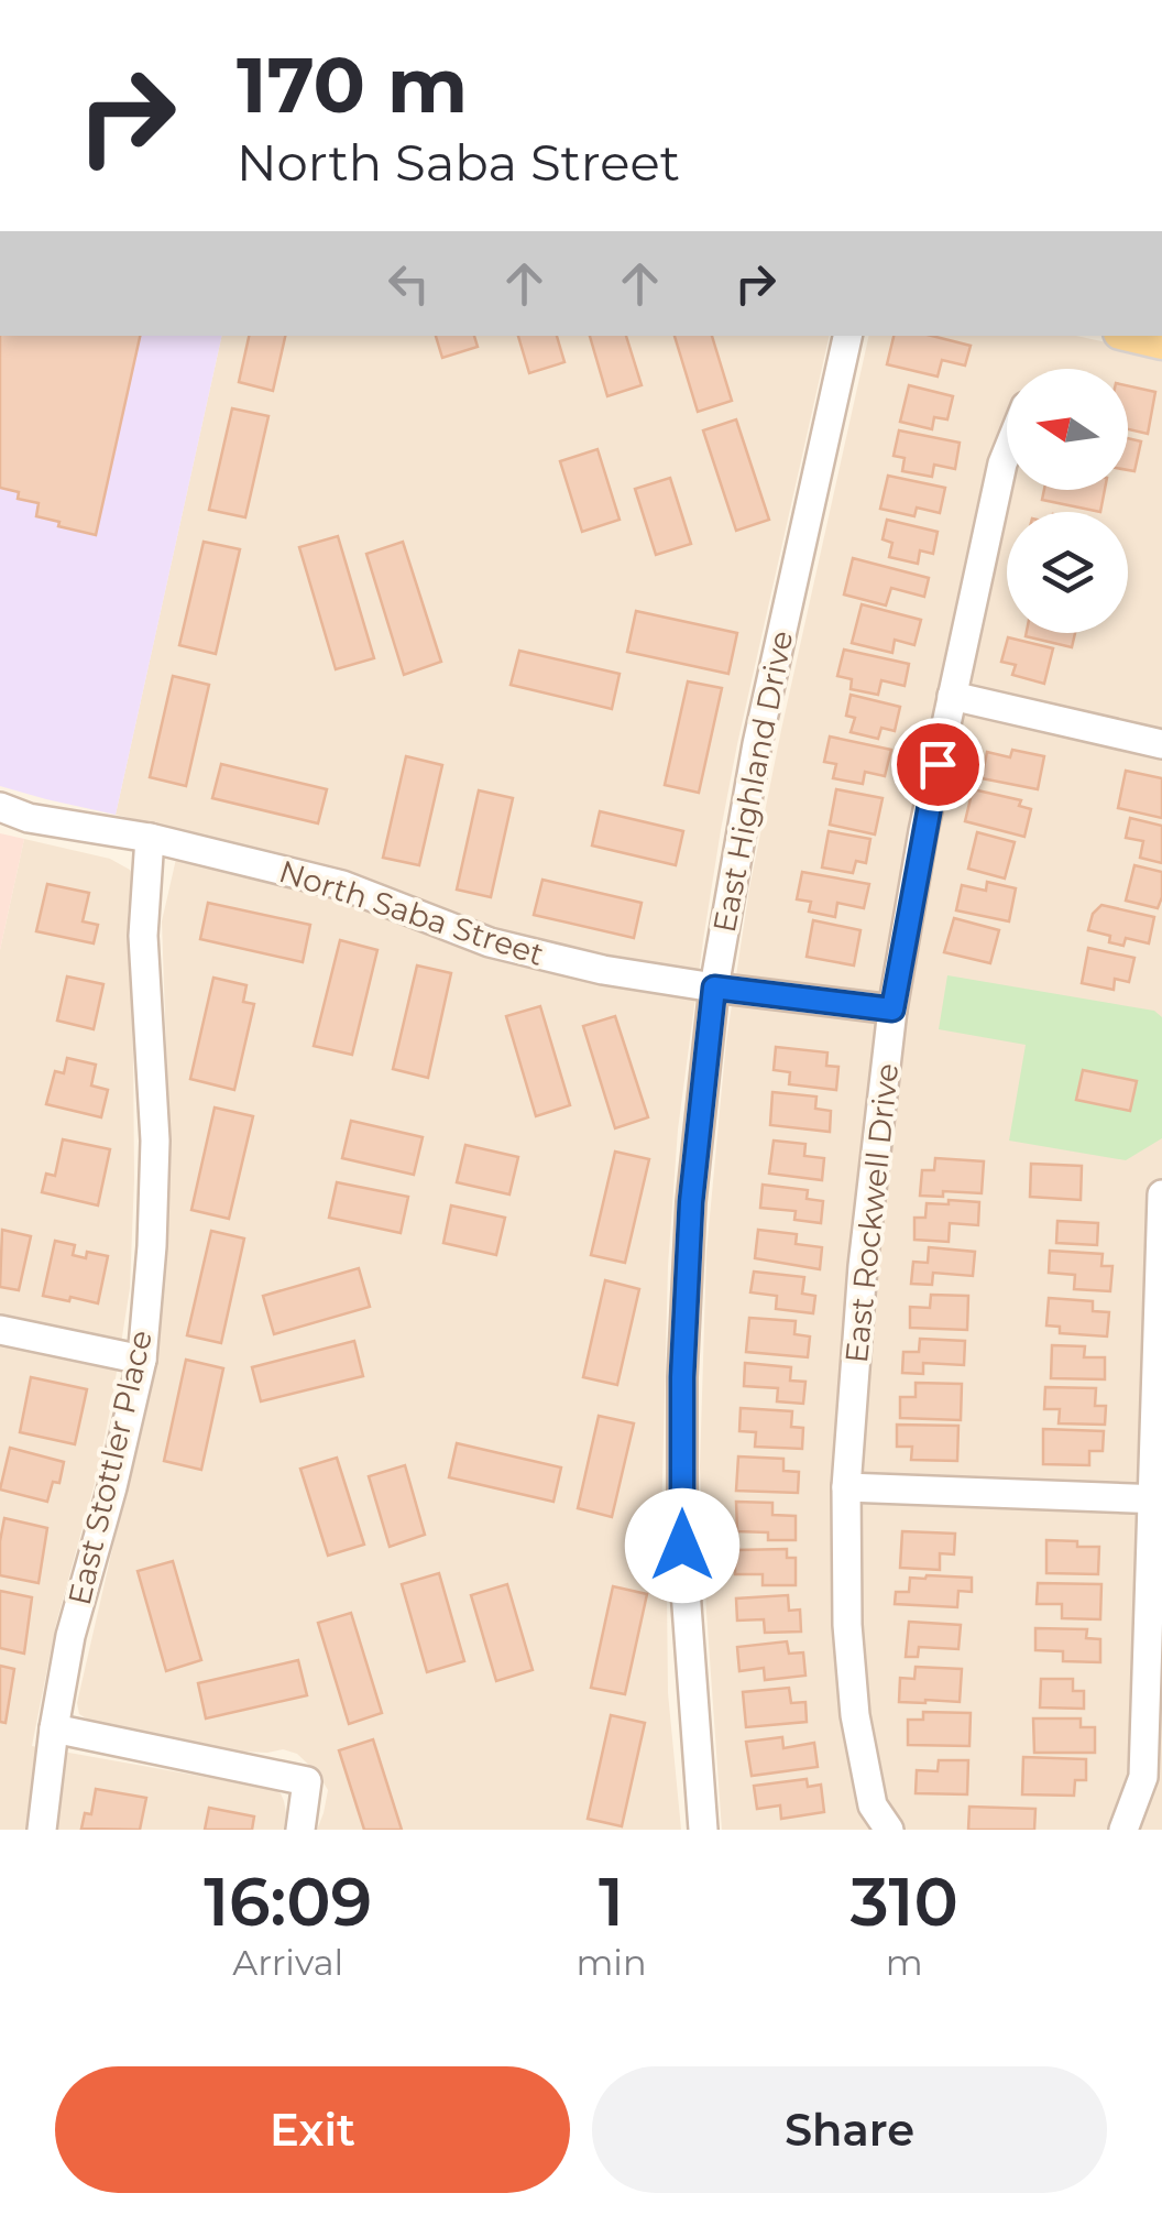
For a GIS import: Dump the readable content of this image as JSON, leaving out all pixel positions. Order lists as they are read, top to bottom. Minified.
{"streets":{"street":["East Highland Drive","North Saba Street","East Rockwell Drive","East Stottler Place"]},"crossings":[["East Highland Drive","North Saba Street"],["North Saba Street","East Rockwell Drive"],["North Saba Street","East Stottler Place"]],"north":"left","page":{"turn":["170 m","North Saba Street"],"eta":["16:09","Arrival","1","min","310","m"],"buttons":["Exit","Share"]}}
